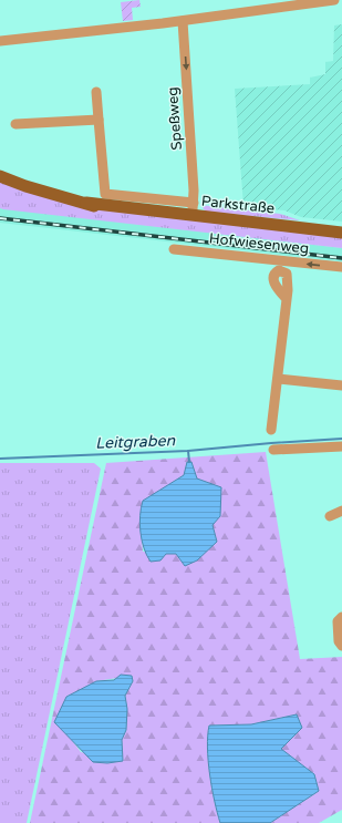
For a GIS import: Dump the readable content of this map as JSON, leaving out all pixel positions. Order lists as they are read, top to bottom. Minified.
{"streets":{"main road":["Parkstraße"],"street":["Speßweg","Hofwiesenweg"]},"crossings":[["Speßweg","Parkstraße"]],"one_way":["Speßweg"],"water":["Leitgraben"]}
